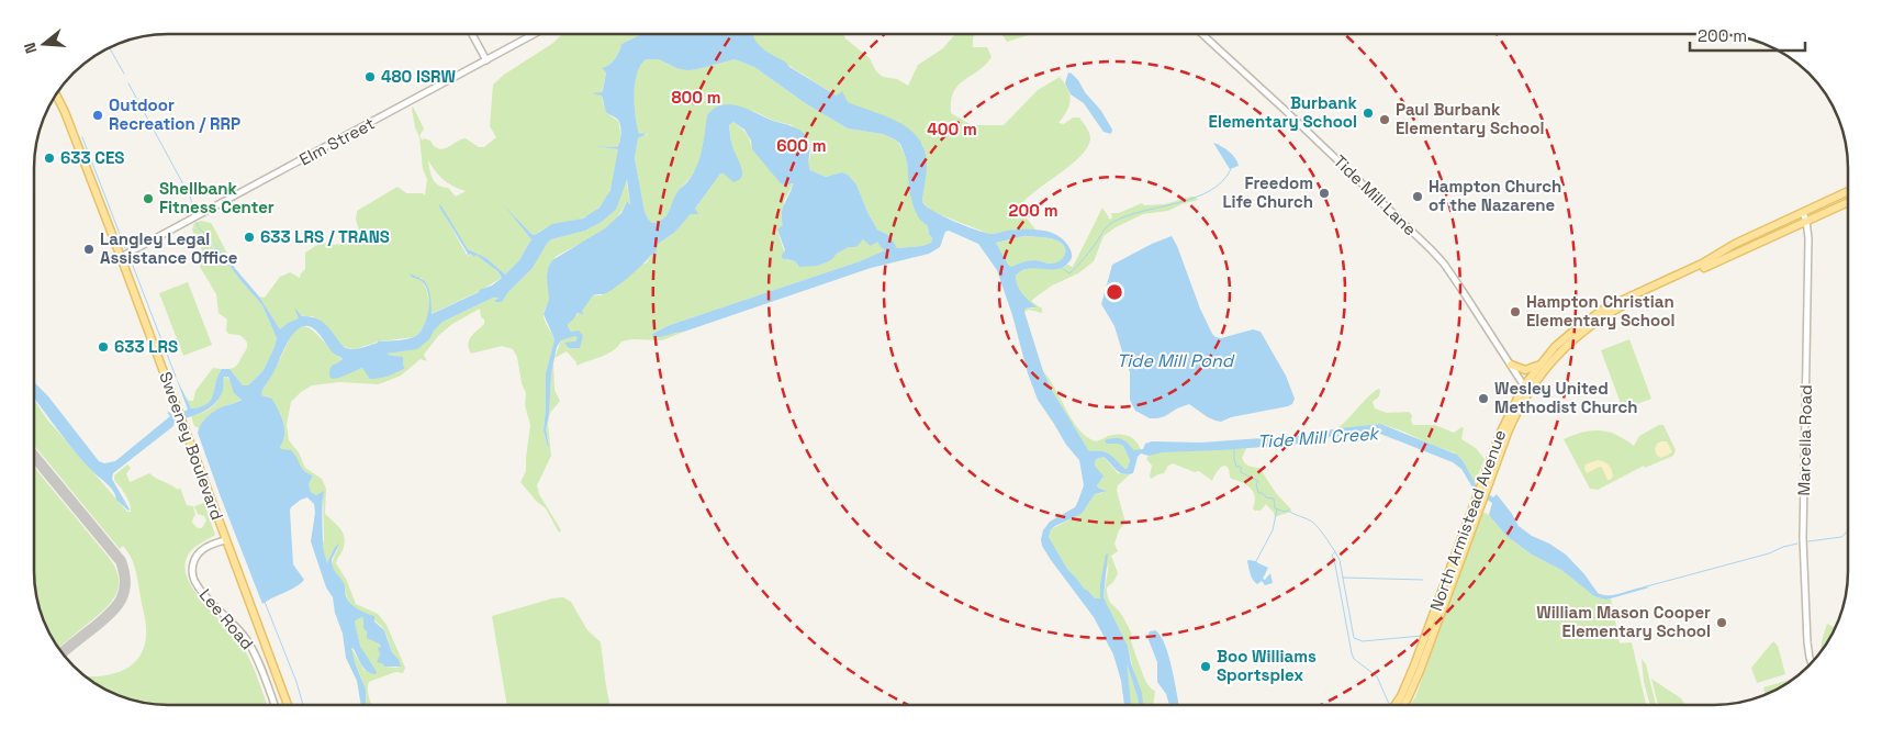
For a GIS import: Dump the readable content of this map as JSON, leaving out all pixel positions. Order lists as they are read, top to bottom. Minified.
{"streets":{"main road":["Sweeney Boulevard","North Armistead Avenue"],"street":["Elm Street","Tide Mill Lane","Marcella Road","Lee Road"]},"crossings":[["Elm Street","Sweeney Boulevard"],["Tide Mill Lane","North Armistead Avenue"],["Marcella Road","North Armistead Avenue"],["Sweeney Boulevard","Lee Road"]],"water":["Tide Mill Pond","Tide Mill Creek"],"places":["480 ISRW","Burbank Elementary School","Outdoor Recreation / RRP","Paul Burbank Elementary School","633 CES","Freedom Life Church","Hampton Church of the Nazarene","Shellbank Fitness Center","633 LRS / TRANS","Langley Legal Assistance Office","Hampton Christian Elementary School","633 LRS","Wesley United Methodist Church","William Mason Cooper Elementary School","Boo Williams Sportsplex"],"scale_bar":"200 m","north":"left","rings":["800 m","400 m","600 m","200 m"]}
